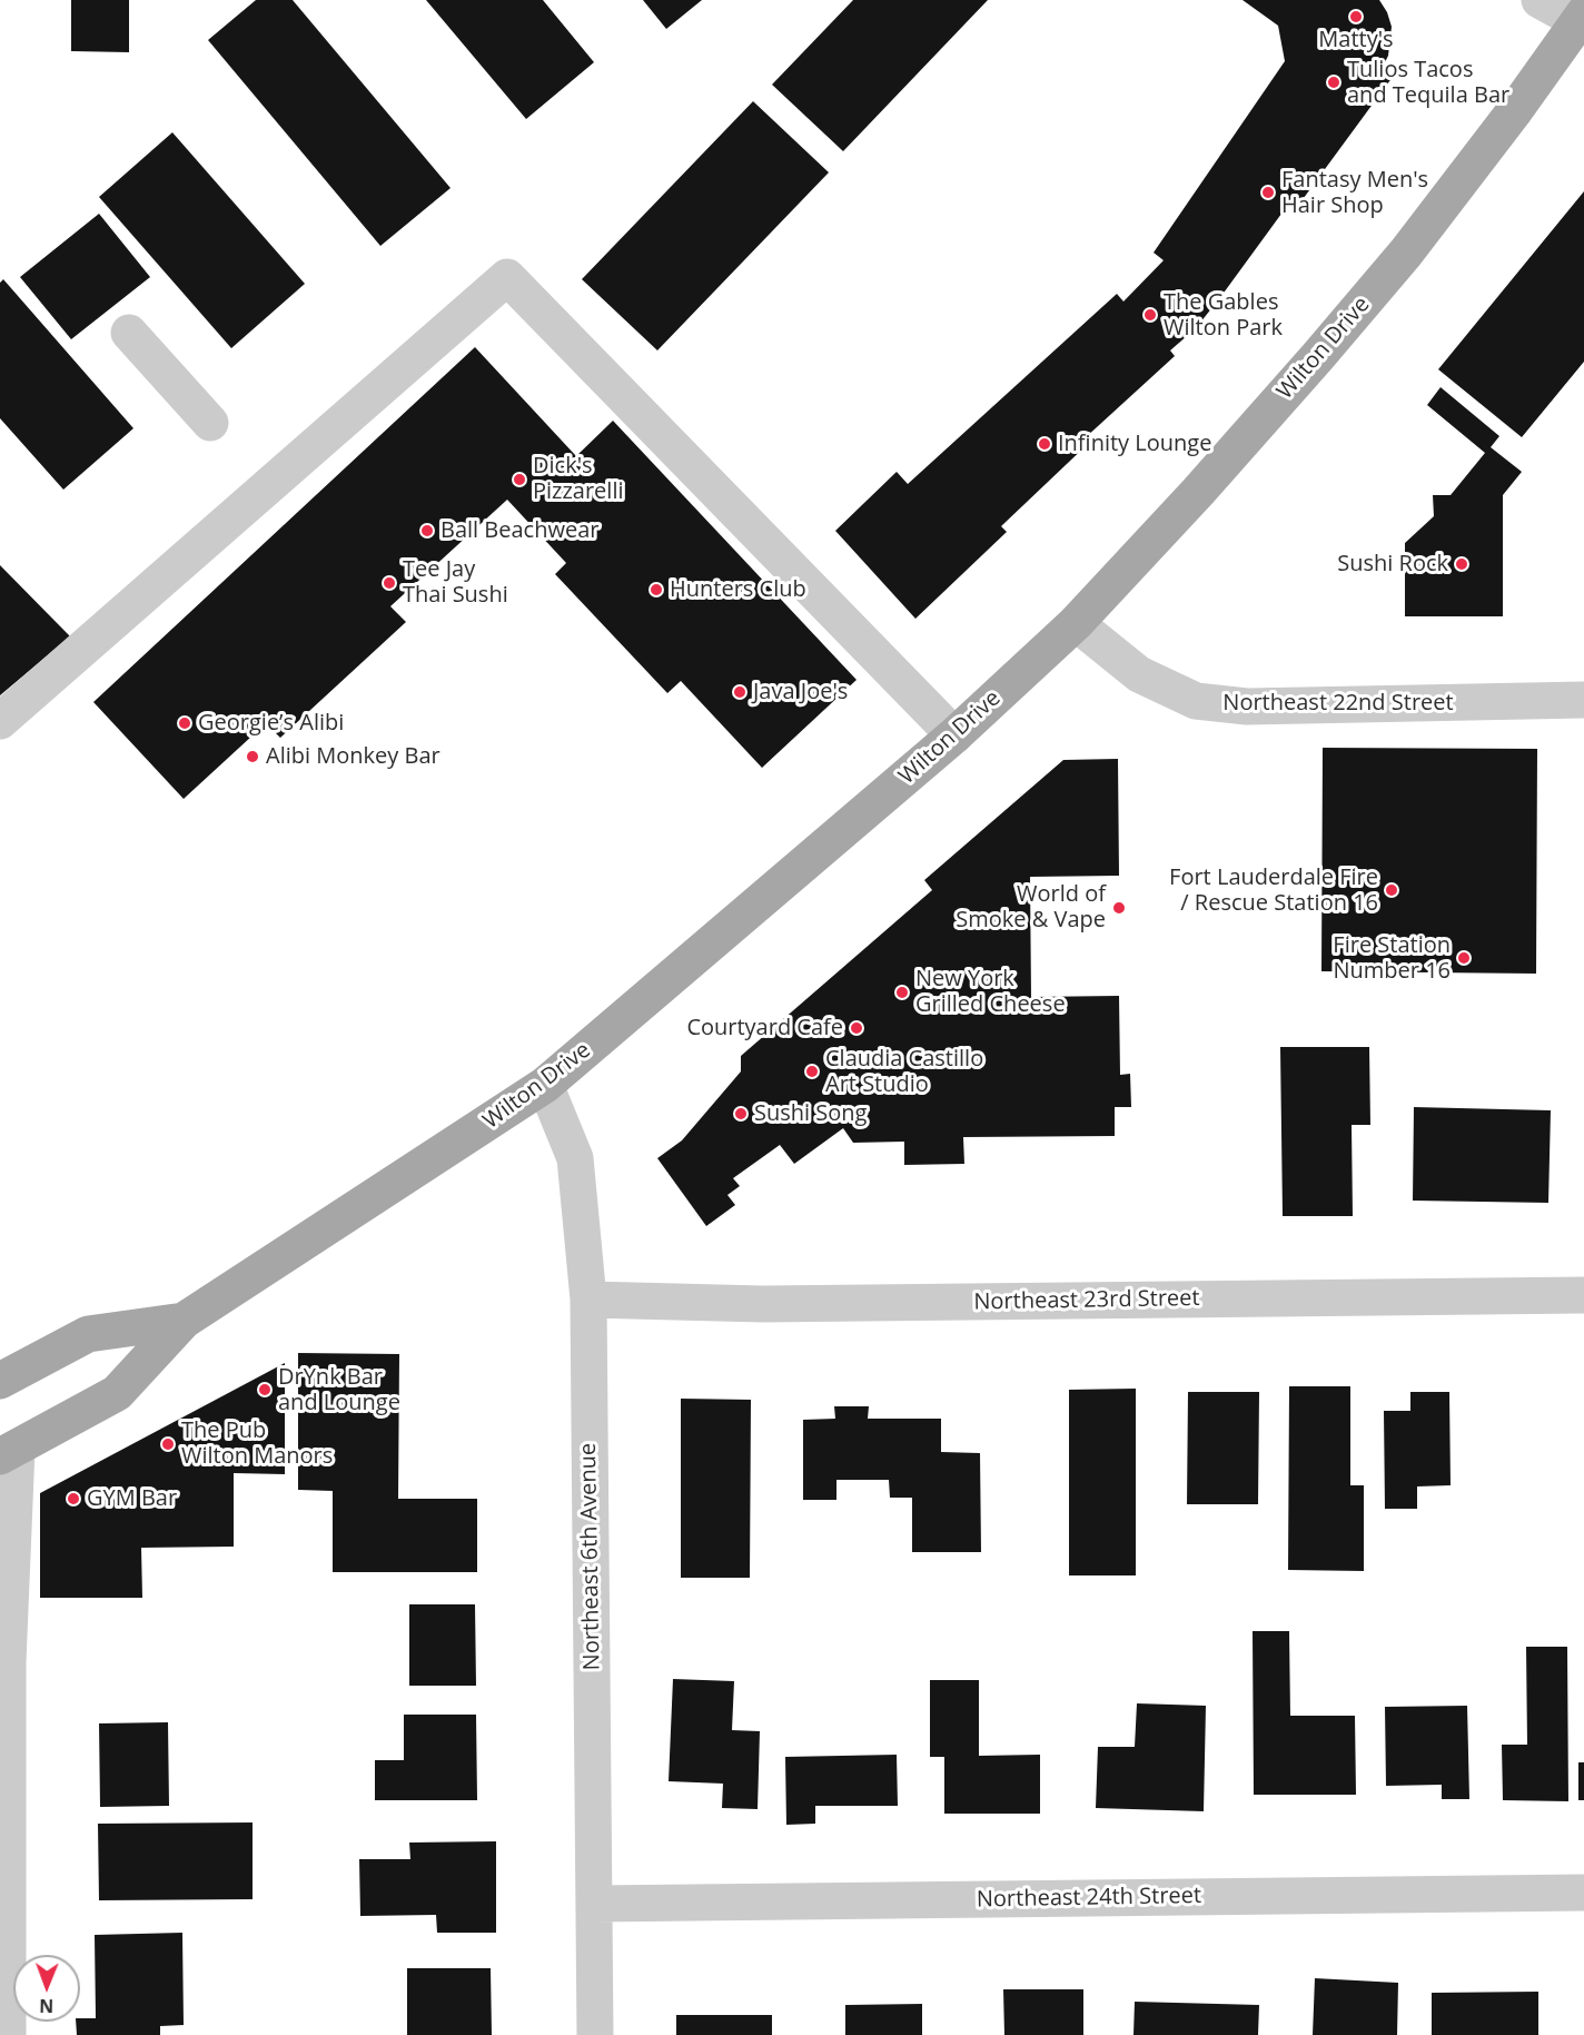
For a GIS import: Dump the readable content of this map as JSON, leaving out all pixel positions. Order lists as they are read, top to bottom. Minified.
{"streets":{"main road":["Wilton Drive"],"street":["Northeast 22nd Street","Northeast 23rd Street","Northeast 6th Avenue","Northeast 24th Street"]},"crossings":[["Wilton Drive","Northeast 22nd Street"],["Wilton Drive","Northeast 6th Avenue"],["Northeast 23rd Street","Northeast 6th Avenue"],["Northeast 6th Avenue","Northeast 24th Street"]],"places":["Matty's","Tulios Tacos and Tequila Bar","Fantasy Men's Hair Shop","The Gables Wilton Park","Infinity Lounge","Dick's Pizzarelli","Ball Beachwear","Sushi Rock","Tee Jay Thai Sushi","Hunters Club","Java Joe's","Georgie’s Alibi","Alibi Monkey Bar","Fort Lauderdale Fire / Rescue Station 16","World of Smoke & Vape","Fire Station Number 16","New York Grilled Cheese","Courtyard Cafe","Claudia Castillo Art Studio","Sushi Song","DrYnk Bar and Lounge","The Pub Wilton Manors","GYM Bar"],"north":"bottom"}
